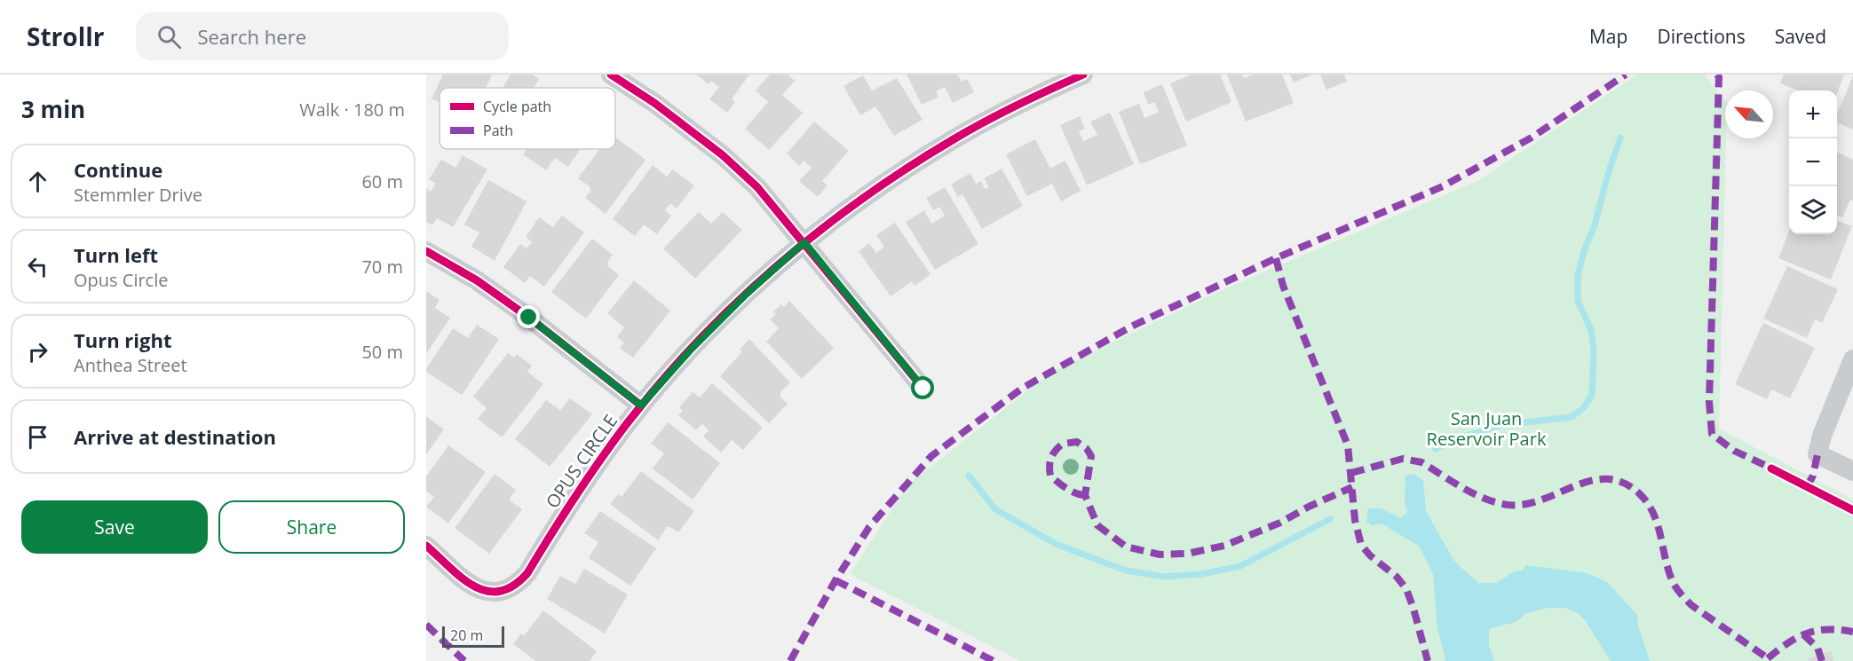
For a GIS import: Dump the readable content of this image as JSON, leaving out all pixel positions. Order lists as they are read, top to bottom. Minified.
{"streets":{"street":["OPUS CIRCLE"]},"parks":["San Juan Reservoir Park"],"legend":["Cycle path","Path"],"scale_bar":"20 m","north":"top left","page":{"header":"Strollr","search":"Search here","nav":["Map","Directions","Saved"],"heading":["3 min","Walk · 180 m"],"map_buttons":["+","−"],"list":[["Continue","Stemmler Drive","60 m"],["Turn left","Opus Circle","70 m"],["Turn right","Anthea Street","50 m"],"Arrive at destination"],"buttons":["Save","Share"],"scale":"20 m"}}
